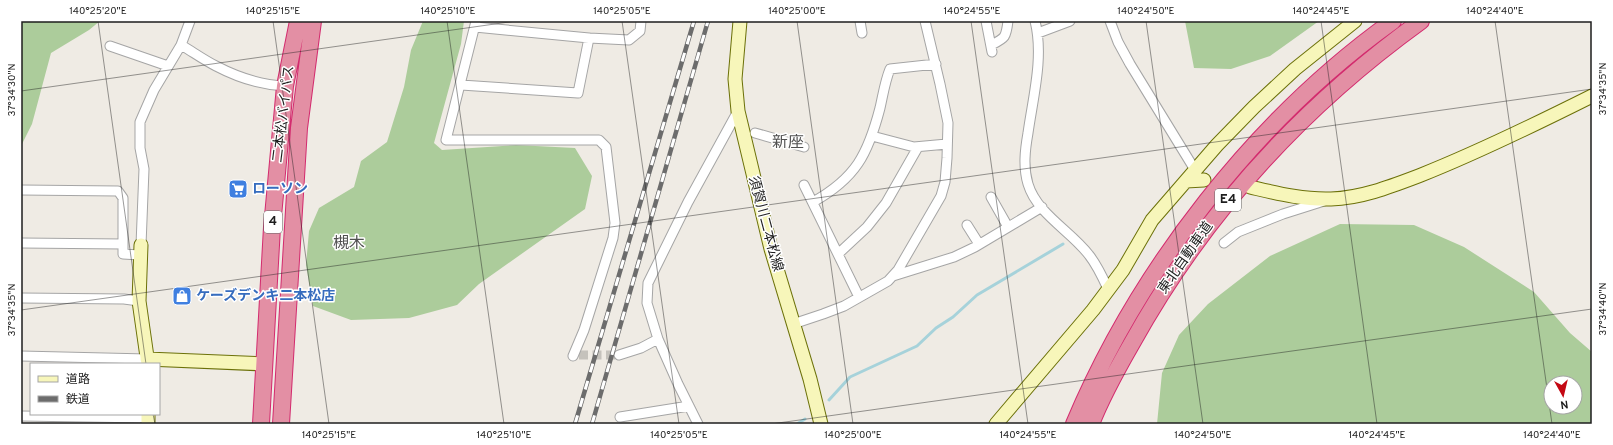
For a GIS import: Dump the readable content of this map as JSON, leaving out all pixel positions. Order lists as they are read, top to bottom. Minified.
{"streets":{"highway":["二本松バイパス","E4","4","東北自動車道"],"street":["須賀川二本松線"]},"districts":["新座","槻木"],"places":{"supermarket":["ローソン"],"shop":["ケーズデンキ二本松店"]},"legend":["道路","鉄道"],"north":"bottom","coordinates":["140°25'20\"E","140°25'15\"E","140°25'10\"E","140°25'05\"E","140°25'00\"E","140°24'55\"E","140°24'50\"E","140°24'45\"E","140°24'40\"E","37°34'35\"N","37°34'30\"N","37°34'40\"N"]}
